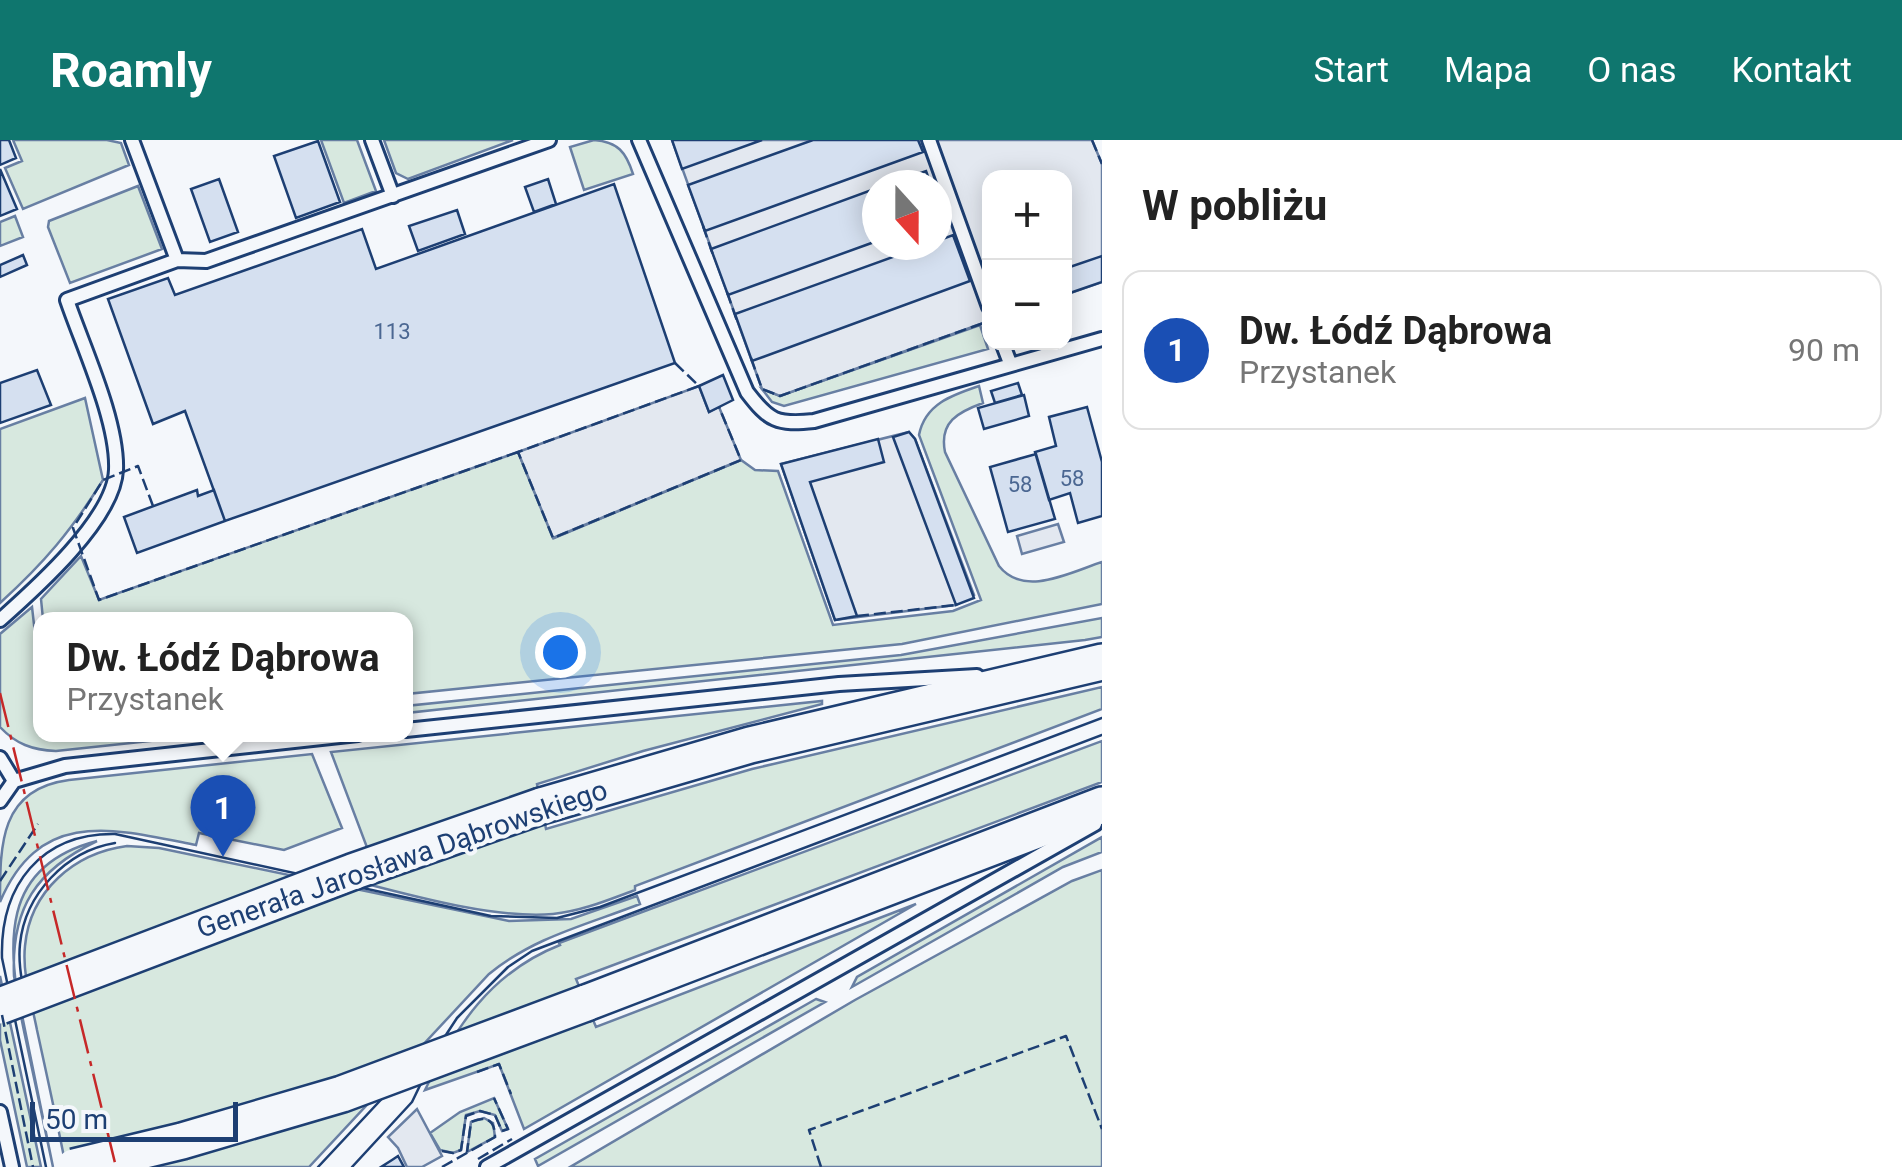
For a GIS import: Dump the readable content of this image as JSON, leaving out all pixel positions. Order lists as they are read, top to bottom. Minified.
{"streets":{"main road":["Generała Jarosława Dąbrowskiego"]},"house_numbers":["113","58","58"],"scale_bar":"50 m","north":"bottom","page":{"header":"Roamly","nav":["Start","Mapa","O nas","Kontakt"],"heading":"W pobliżu","map_buttons":["+","−"],"list":[{"mark":"1","name":"Dw. Łódź Dąbrowa","note":"Przystanek","value":"90 m"}],"popup":["Dw. Łódź Dąbrowa","Przystanek"],"pins":"1","scale":"50 m"}}
